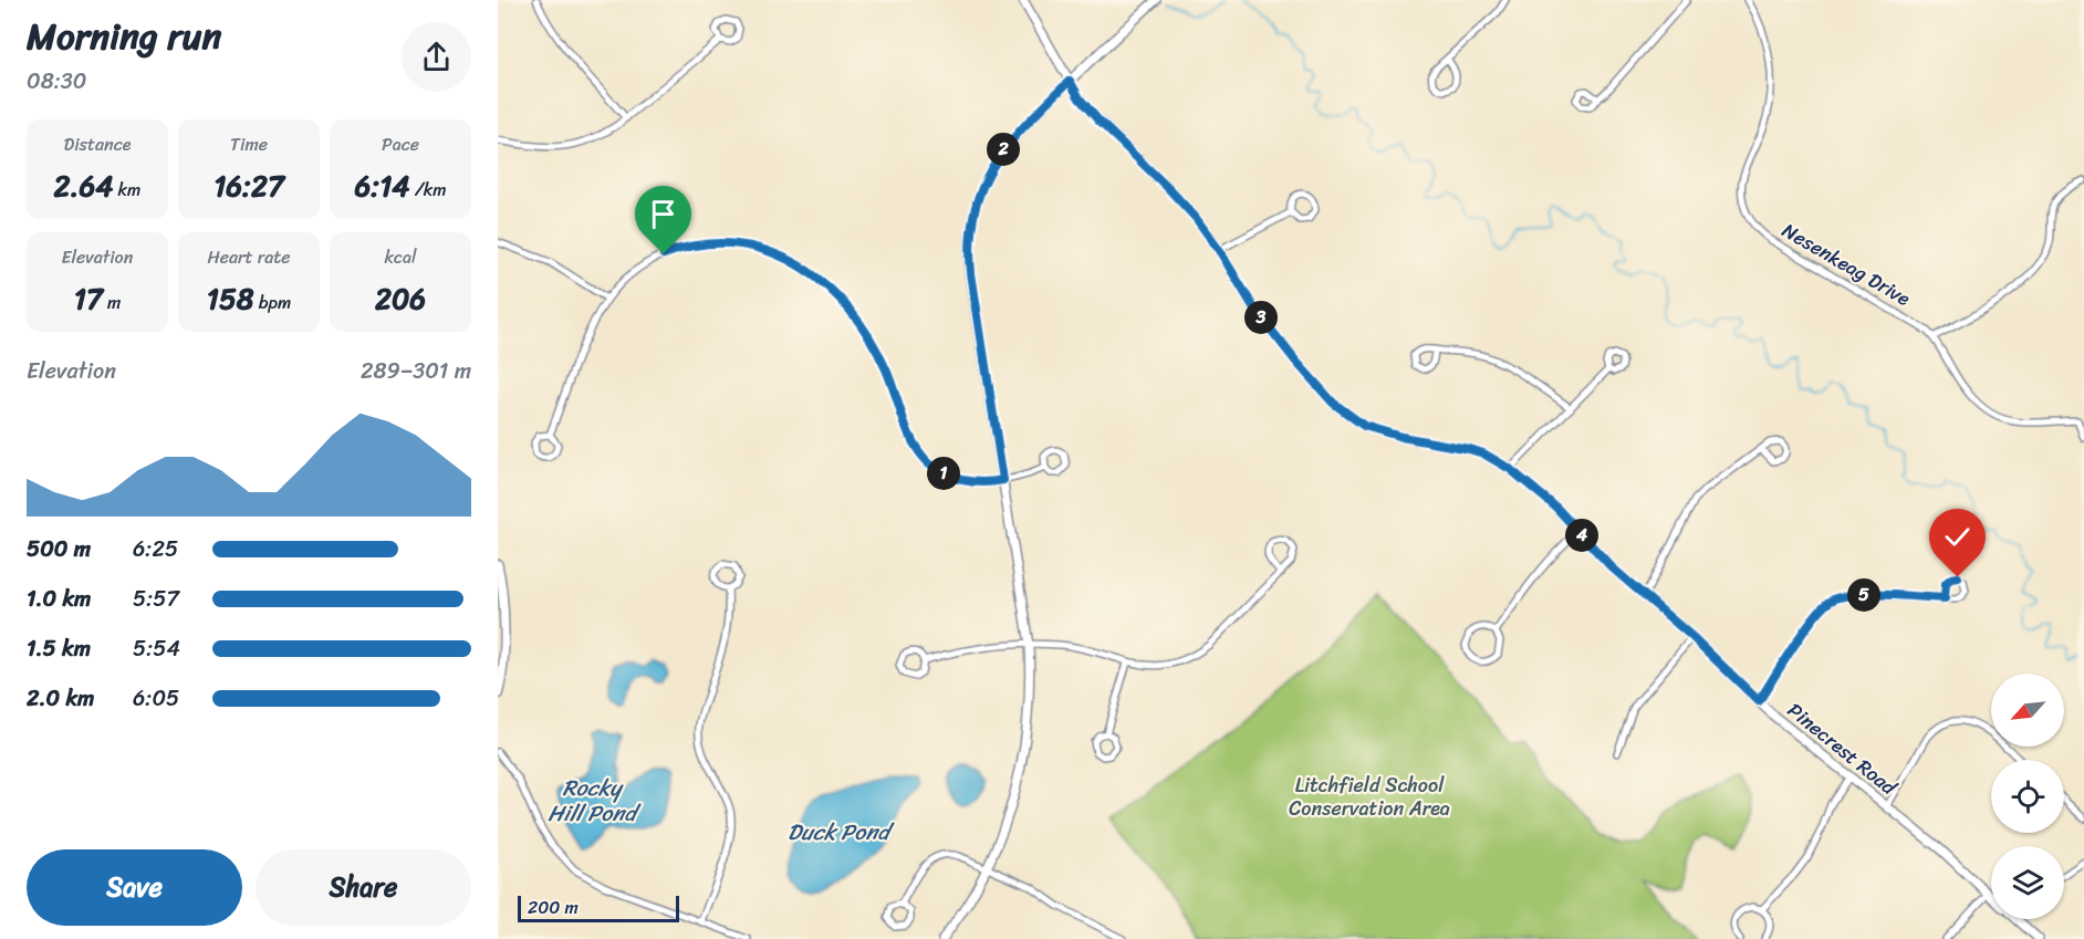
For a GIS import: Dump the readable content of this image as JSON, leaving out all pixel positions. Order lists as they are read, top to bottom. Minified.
{"streets":{"street":["Nesenkeag Drive","Pinecrest Road"]},"water":["Rocky Hill Pond","Duck Pond"],"parks":["Litchfield School Conservation Area"],"scale_bar":"200 m","north":"bottom left","page":{"heading":["Morning run","08:30"],"stats":[["Distance","2.64 km"],["Time","16:27"],["Pace","6:14 /km"],["Elevation","17 m"],["Heart rate","158 bpm"],["kcal","206"]],"pins":["2","3","1","4","5"],"chart":["Elevation","289–301 m"],"list":[{"name":"500 m","note":"6:25"},{"name":"1.0 km","note":"5:57"},{"name":"1.5 km","note":"5:54"},{"name":"2.0 km","note":"6:05"}],"buttons":["Save","Share"],"scale":"200 m"}}
